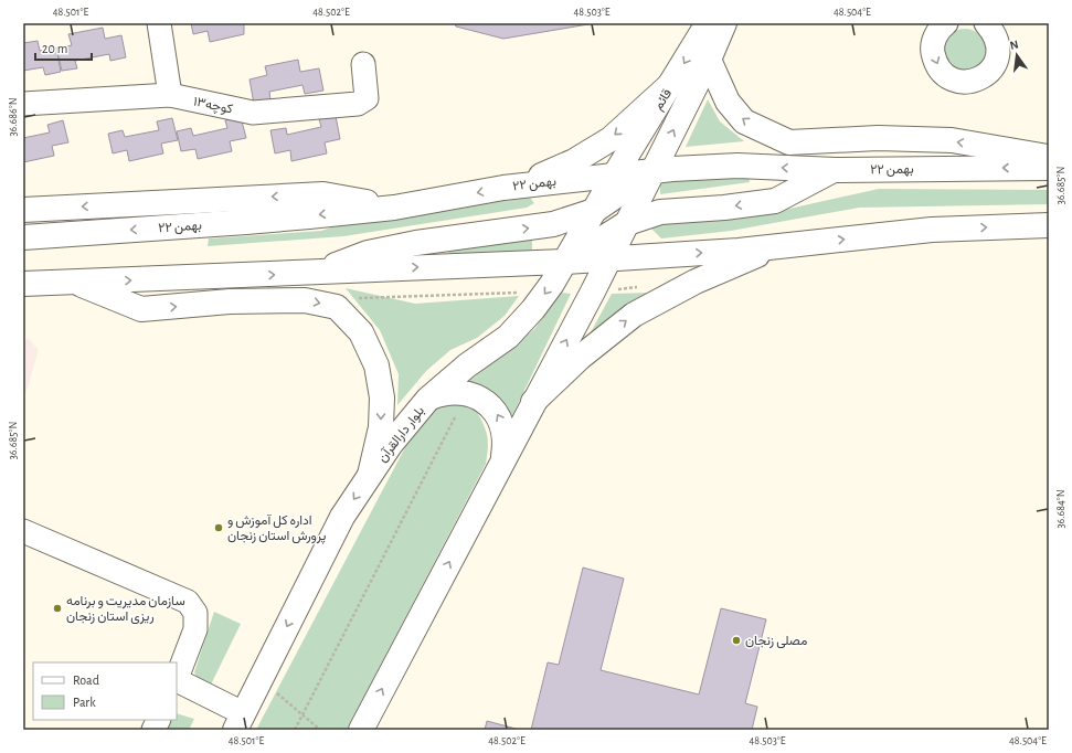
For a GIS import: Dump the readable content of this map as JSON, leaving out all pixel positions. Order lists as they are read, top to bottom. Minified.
{"streets":{"main road":["قائم","۲۲ بهمن","بلوار دارالقرآن"],"street":["کوچه۱۳"]},"crossings":[["قائم","۲۲ بهمن"],["قائم","بلوار دارالقرآن"],["۲۲ بهمن","بلوار دارالقرآن"]],"places":["اداره کل آموزش و پرورش استان زنجان","سازمان مدیریت و برنامه ریزی استان زنجان","مصلی زنجان"],"legend":["Road","Park"],"scale_bar":"20 m","north":"top","coordinates":["48.501°E","48.502°E","48.503°E","48.504°E","36.686°N","36.685°N","36.684°N"]}
